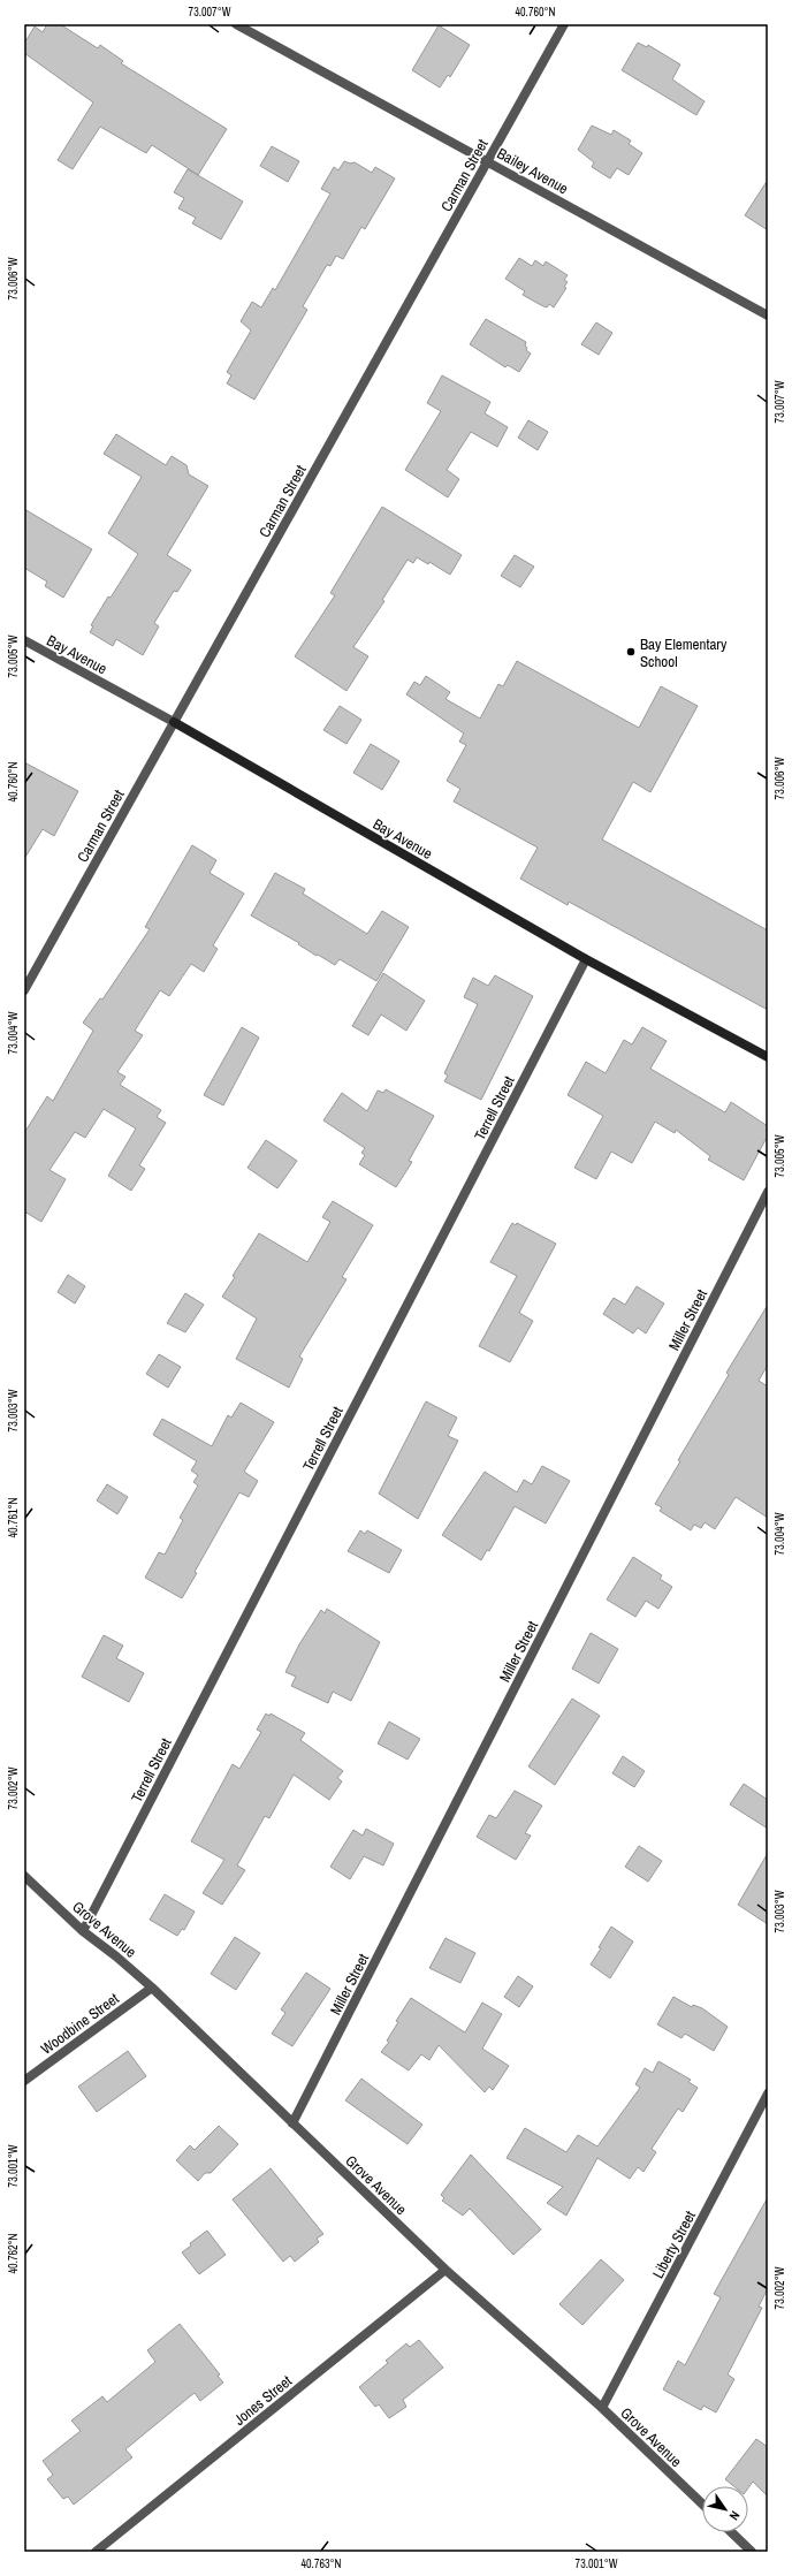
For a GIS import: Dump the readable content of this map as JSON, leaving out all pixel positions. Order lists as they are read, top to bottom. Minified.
{"streets":{"street":["Bailey Avenue","Carman Street","Bay Avenue","Terrell Street","Miller Street","Grove Avenue","Woodbine Street","Liberty Street","Jones Street"]},"crossings":[["Bailey Avenue","Carman Street"],["Carman Street","Bay Avenue"],["Bay Avenue","Terrell Street"],["Terrell Street","Grove Avenue"],["Miller Street","Grove Avenue"],["Grove Avenue","Woodbine Street"],["Grove Avenue","Liberty Street"],["Grove Avenue","Jones Street"]],"places":["Bay Elementary School"],"north":"bottom right","coordinates":["73.007°W","40.760°N","73.006°W","73.005°W","73.004°W","73.003°W","40.761°N","73.002°W","73.001°W","40.762°N","40.763°N"]}
